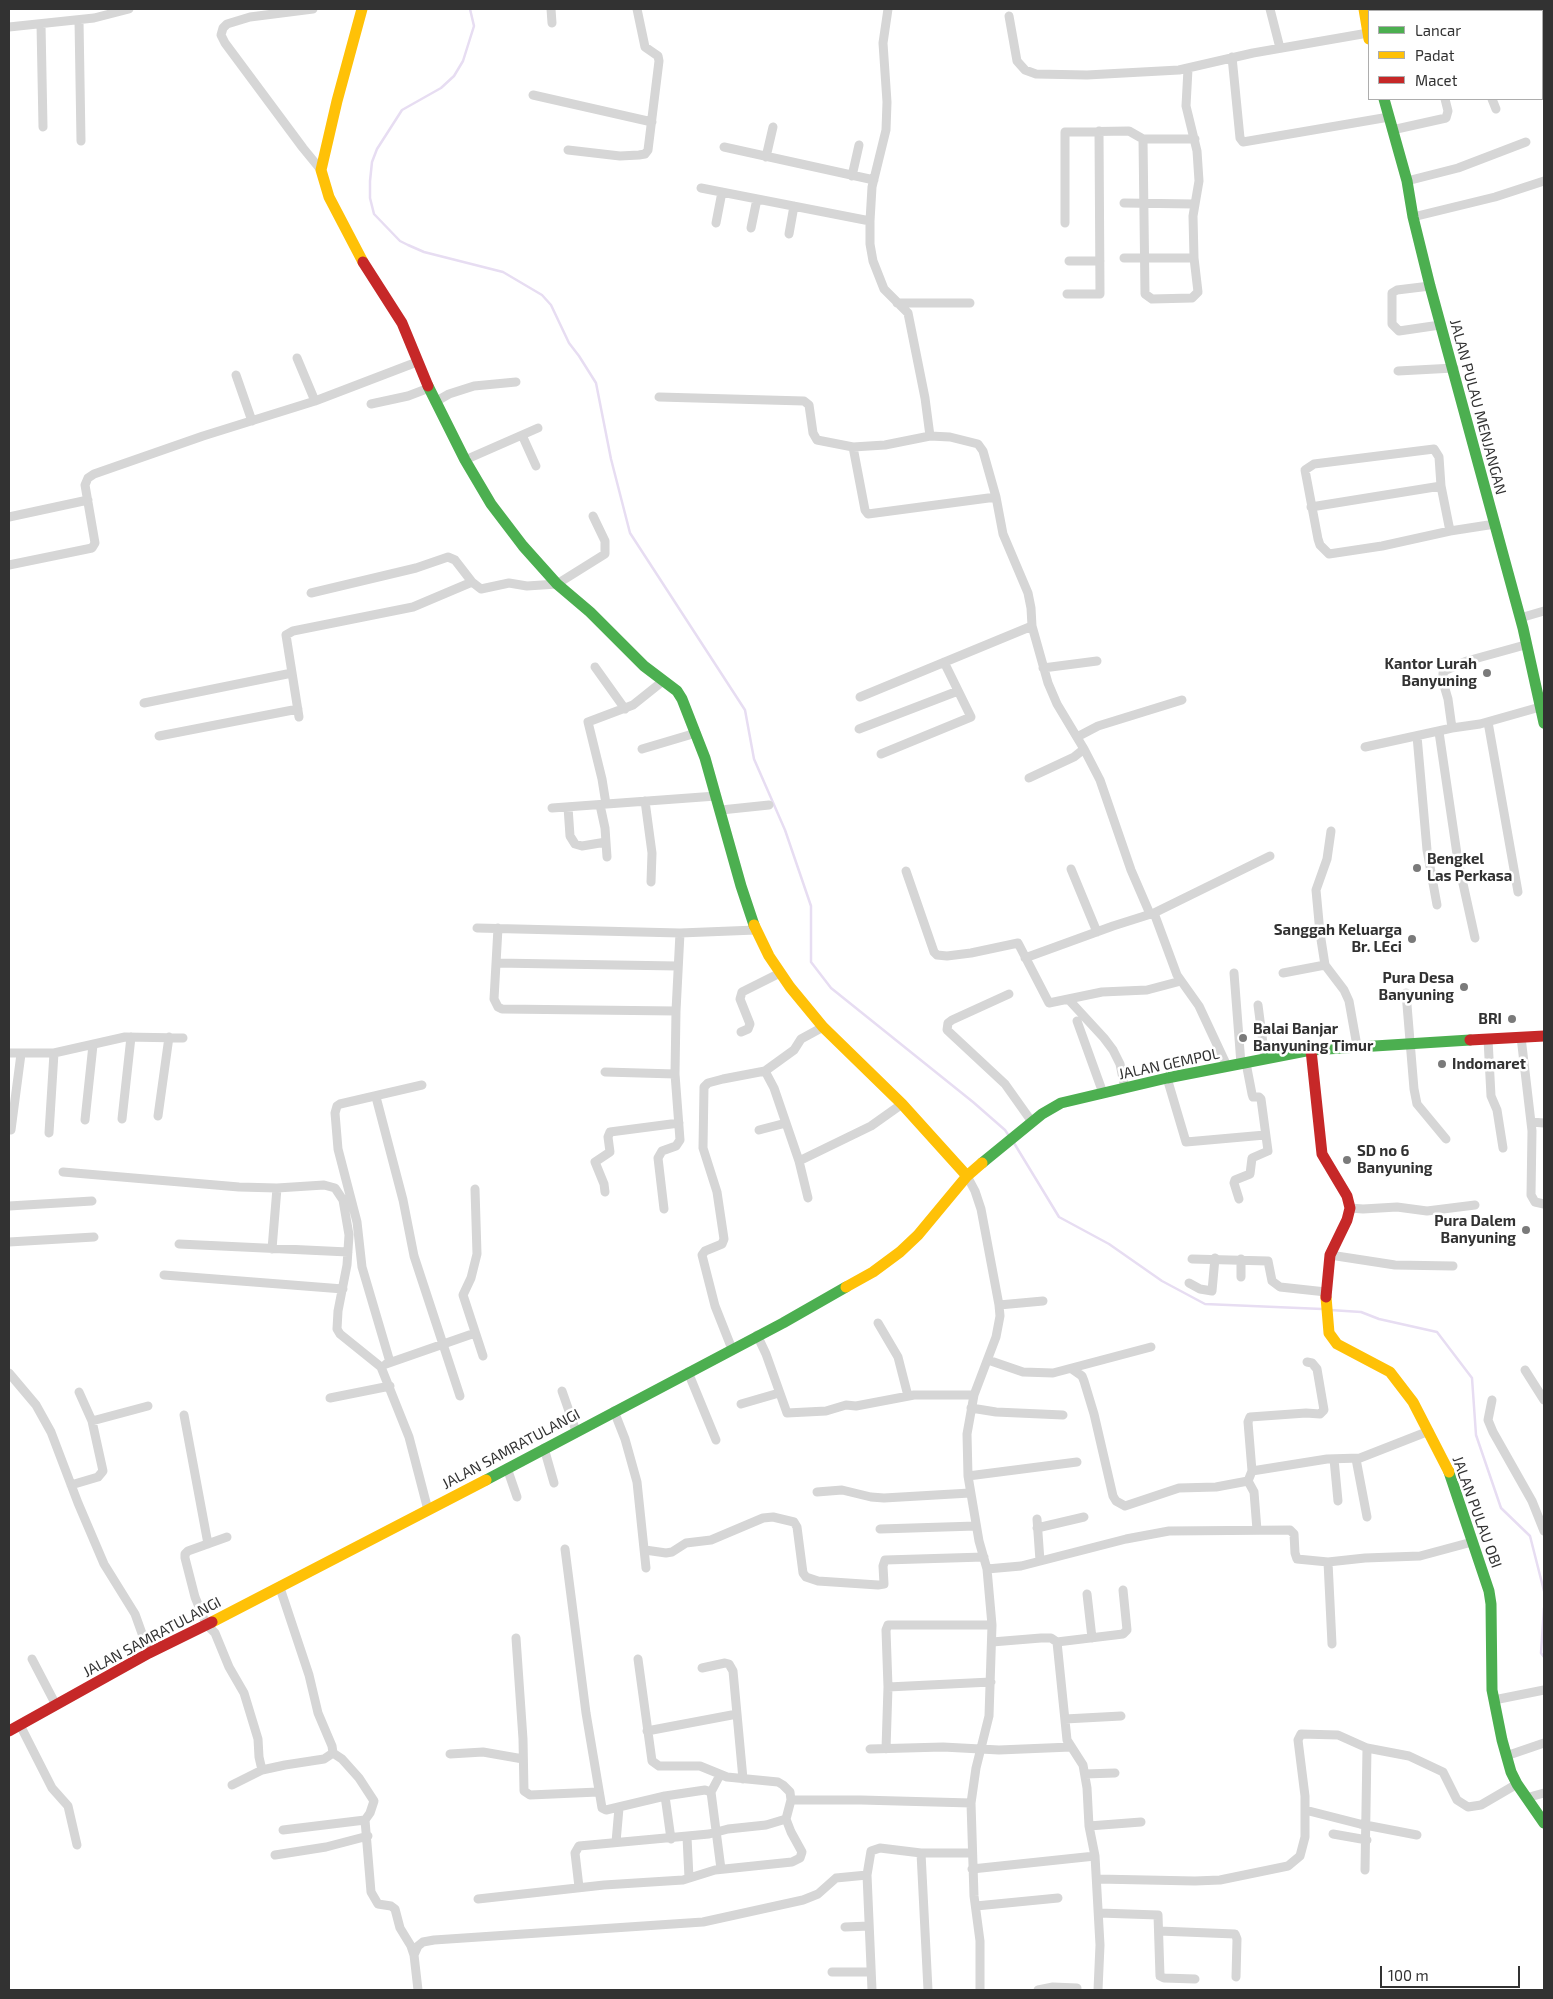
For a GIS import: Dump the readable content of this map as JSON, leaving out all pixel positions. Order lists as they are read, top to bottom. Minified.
{"streets":{"street":["JALAN PULAU MENJANGAN","JALAN GEMPOL","JALAN SAMRATULANGI","JALAN PULAU OBI"]},"crossings":[["JALAN GEMPOL","JALAN SAMRATULANGI"]],"places":["Kantor Lurah Banyuning","Bengkel Las Perkasa","Sanggah Keluarga Br. LEci","Pura Desa Banyuning","BRI","Balai Banjar Banyuning Timur","Indomaret","SD no 6 Banyuning","Pura Dalem Banyuning"],"legend":["Lancar","Padat","Macet"],"scale_bar":"100 m"}
